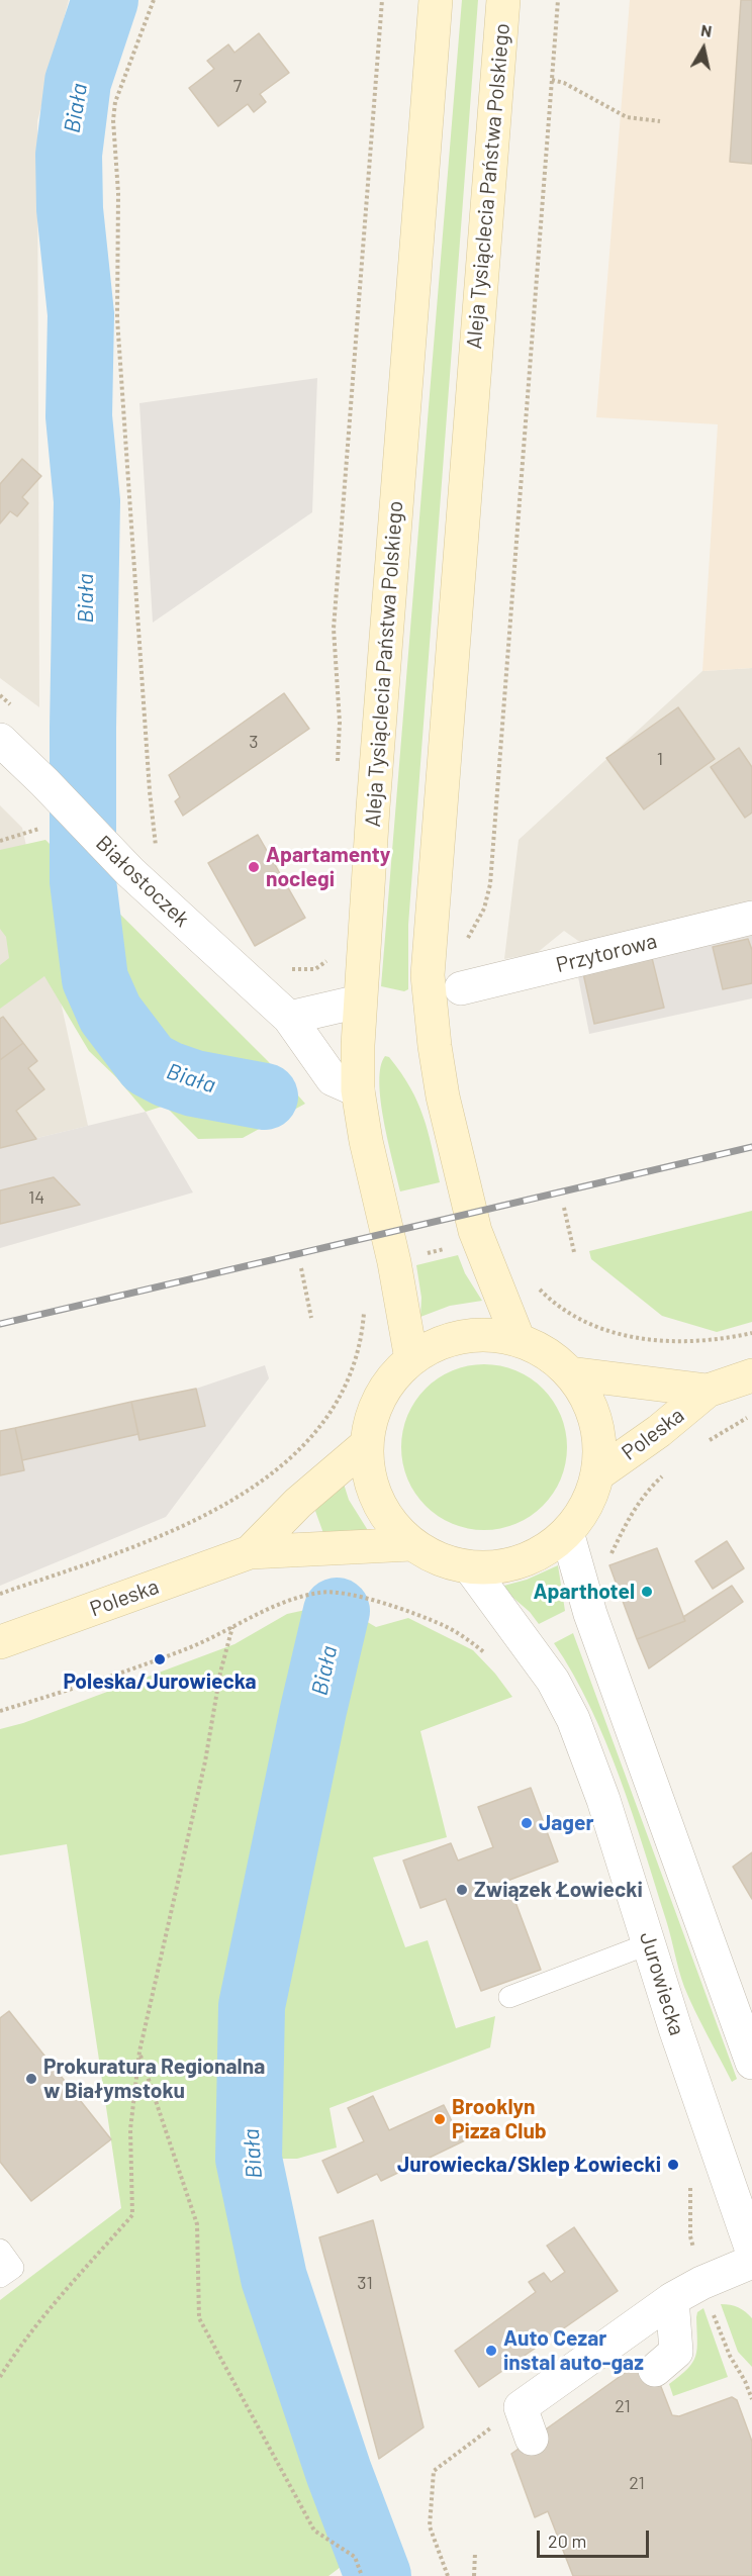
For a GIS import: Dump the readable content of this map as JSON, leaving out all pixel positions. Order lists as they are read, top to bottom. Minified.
{"streets":{"main road":["Aleja Tysiąclecia Państwa Polskiego","Poleska"],"street":["Białostoczek","Przytorowa","Jurowiecka"]},"crossings":[["Aleja Tysiąclecia Państwa Polskiego","Białostoczek"]],"water":["Biała"],"places":["Apartamenty noclegi","Aparthotel","Poleska/Jurowiecka","Jager","Związek Łowiecki","Prokuratura Regionalna w Białymstoku","Brooklyn Pizza Club","Jurowiecka/Sklep Łowiecki","Auto Cezar instal auto-gaz"],"house_numbers":["7","3","1","14","31","21","21"],"scale_bar":"20 m","north":"top"}
